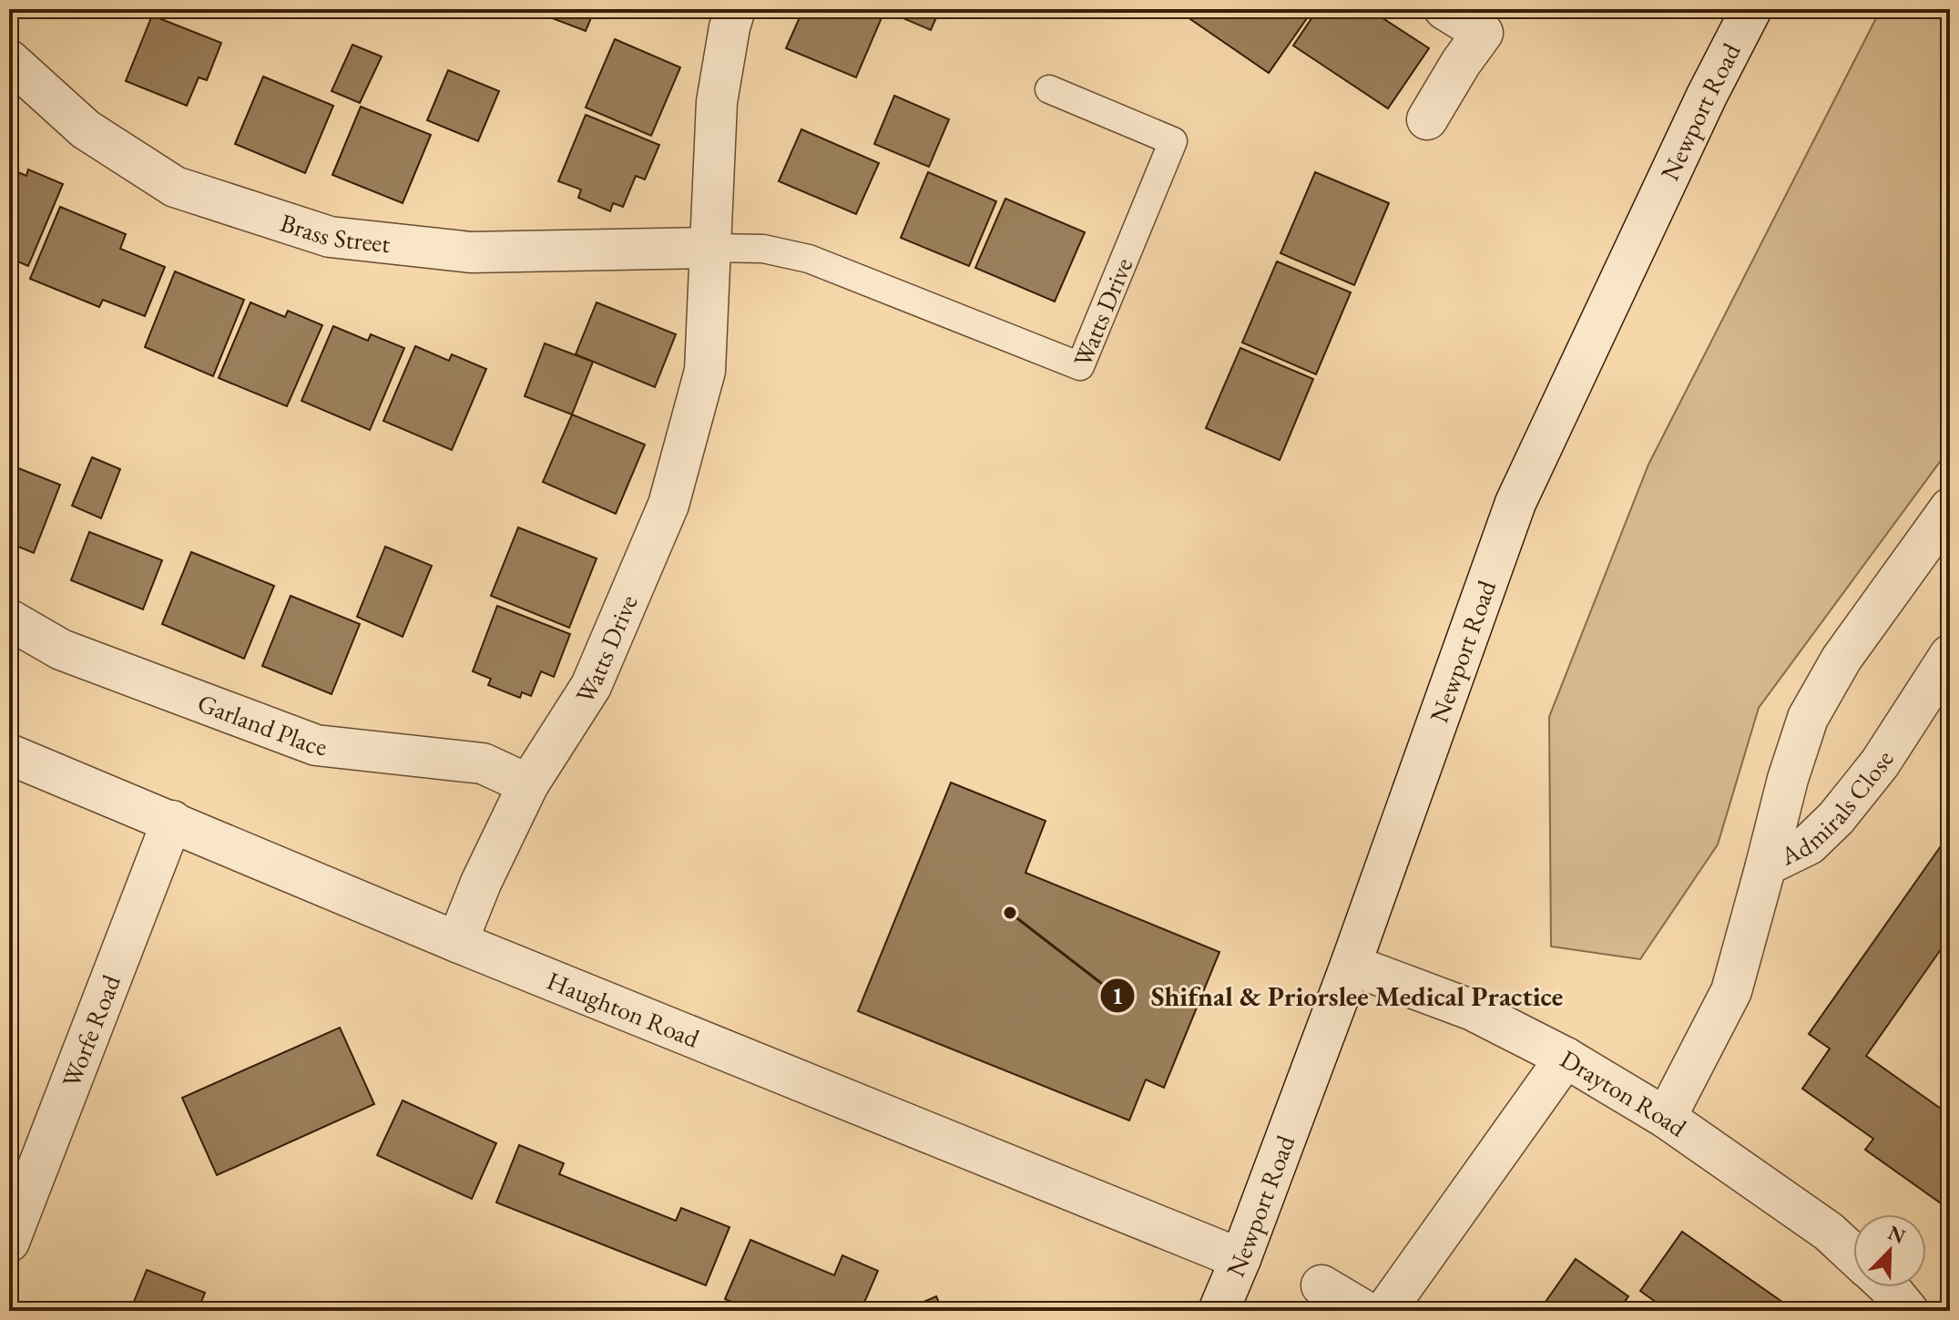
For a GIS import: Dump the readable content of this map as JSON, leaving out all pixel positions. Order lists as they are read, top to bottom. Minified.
{"streets":{"street":["Newport Road","Brass Street","Watts Drive","Garland Place","Admirals Close","Haughton Road","Worfe Road","Drayton Road"]},"crossings":[["Newport Road","Haughton Road"],["Newport Road","Drayton Road"],["Brass Street","Watts Drive"],["Watts Drive","Garland Place"],["Watts Drive","Haughton Road"],["Admirals Close","Drayton Road"],["Haughton Road","Worfe Road"]],"places":["Shifnal & Priorslee Medical Practice"],"north":"top right"}
